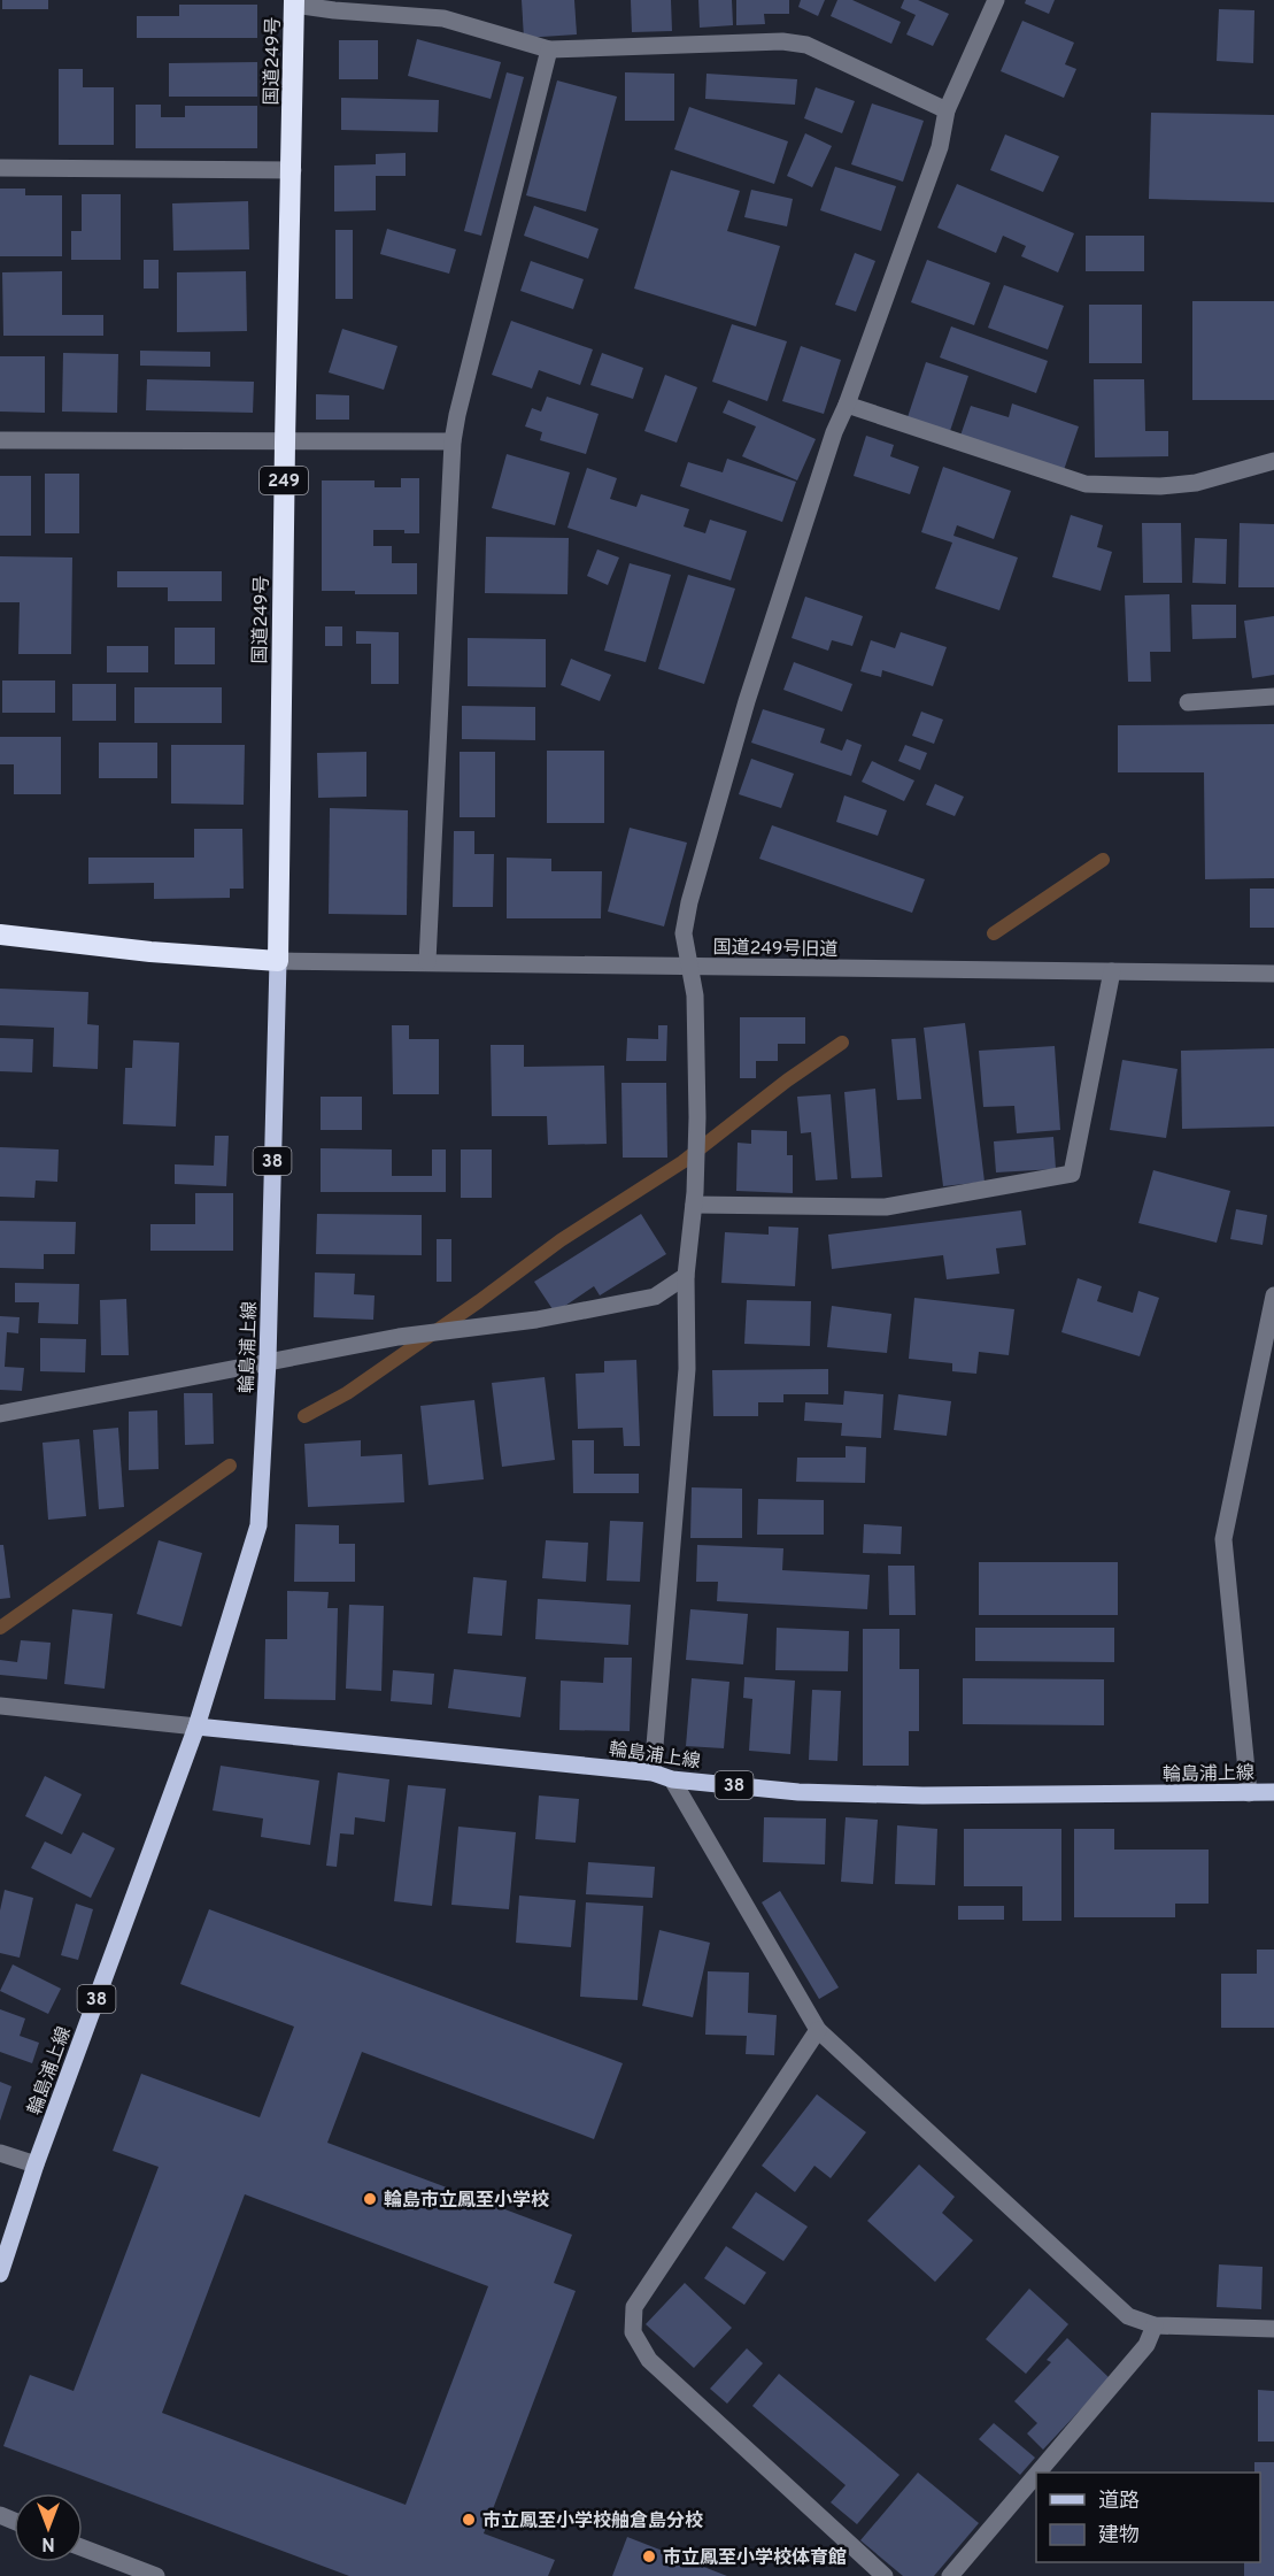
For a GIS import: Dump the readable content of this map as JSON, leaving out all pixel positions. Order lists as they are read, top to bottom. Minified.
{"streets":{"highway":["国道249号","249"],"main road":["38","輪島浦上線"],"street":["国道249号旧道"]},"crossings":[["国道249号","国道249号旧道"],["国道249号","輪島浦上線"],["国道249号旧道","輪島浦上線"]],"places":["輪島市立鳳至小学校","市立鳳至小学校舳倉島分校","市立鳳至小学校体育館"],"legend":["道路","建物"],"north":"bottom"}
